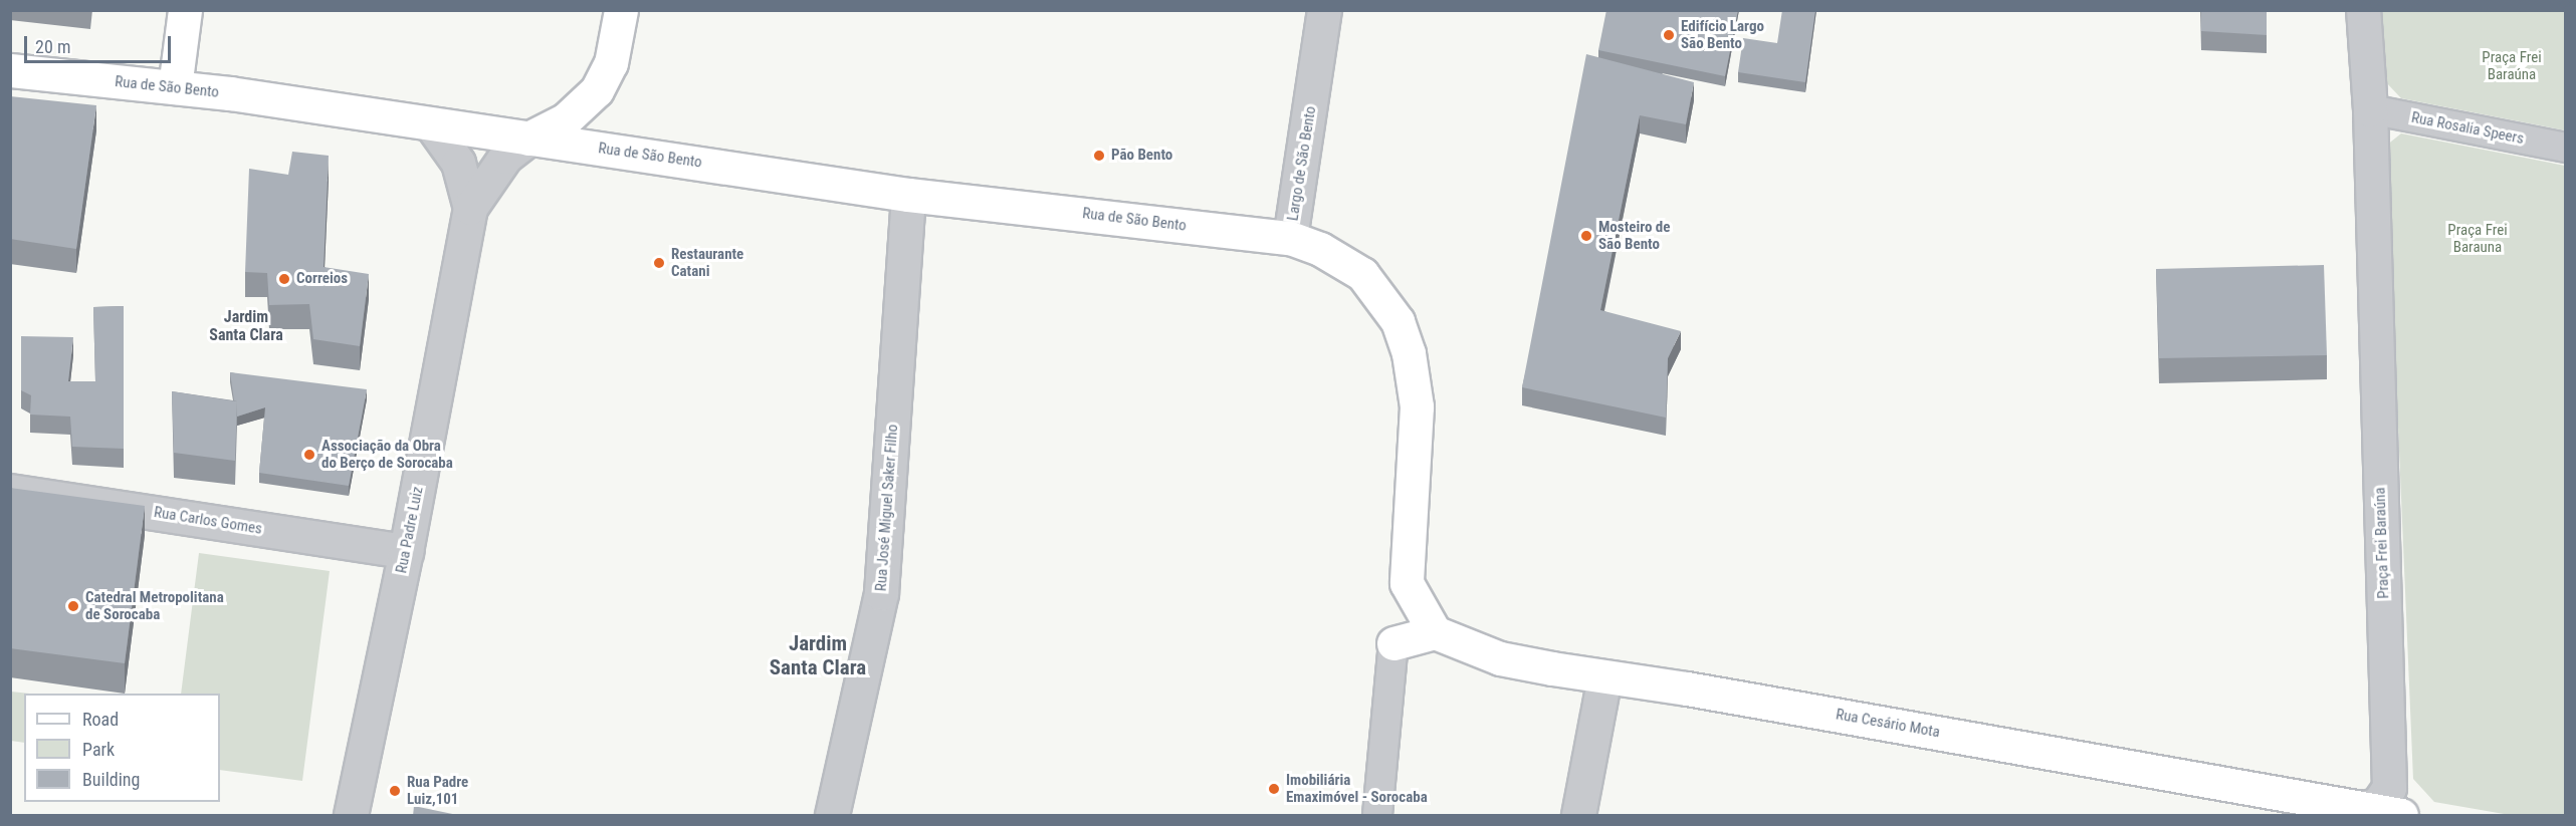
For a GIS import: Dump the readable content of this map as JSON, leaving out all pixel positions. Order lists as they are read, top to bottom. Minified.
{"streets":{"main road":["Rua de São Bento","Largo de São Bento","Rua Cesário Mota"],"street":["Rua José Miguel Saker Filho","Rua Carlos Gomes","Rua Padre Luiz","Praça Frei Baraúna"],"lane":["Rua Rosalia Speers"]},"crossings":[["Rua de São Bento","Largo de São Bento"],["Rua de São Bento","Rua José Miguel Saker Filho"],["Rua de São Bento","Rua Padre Luiz"],["Rua Rosalia Speers","Praça Frei Baraúna"],["Largo de São Bento","Rua Cesário Mota"],["Rua Carlos Gomes","Rua Padre Luiz"],["Praça Frei Baraúna","Rua Cesário Mota"]],"districts":["Jardim Santa Clara","Jardim Santa Clara"],"parks":["Praça Frei Baraúna","Praça Frei Barauna"],"places":["Edifício Largo São Bento","Pão Bento","Mosteiro de São Bento","Restaurante Catani","Correios","Associação da Obra do Berço de Sorocaba","Catedral Metropolitana de Sorocaba","Imobiliária Emaximóvel - Sorocaba","Rua Padre Luiz,101"],"legend":["Road","Park","Building"],"scale_bar":"20 m"}
